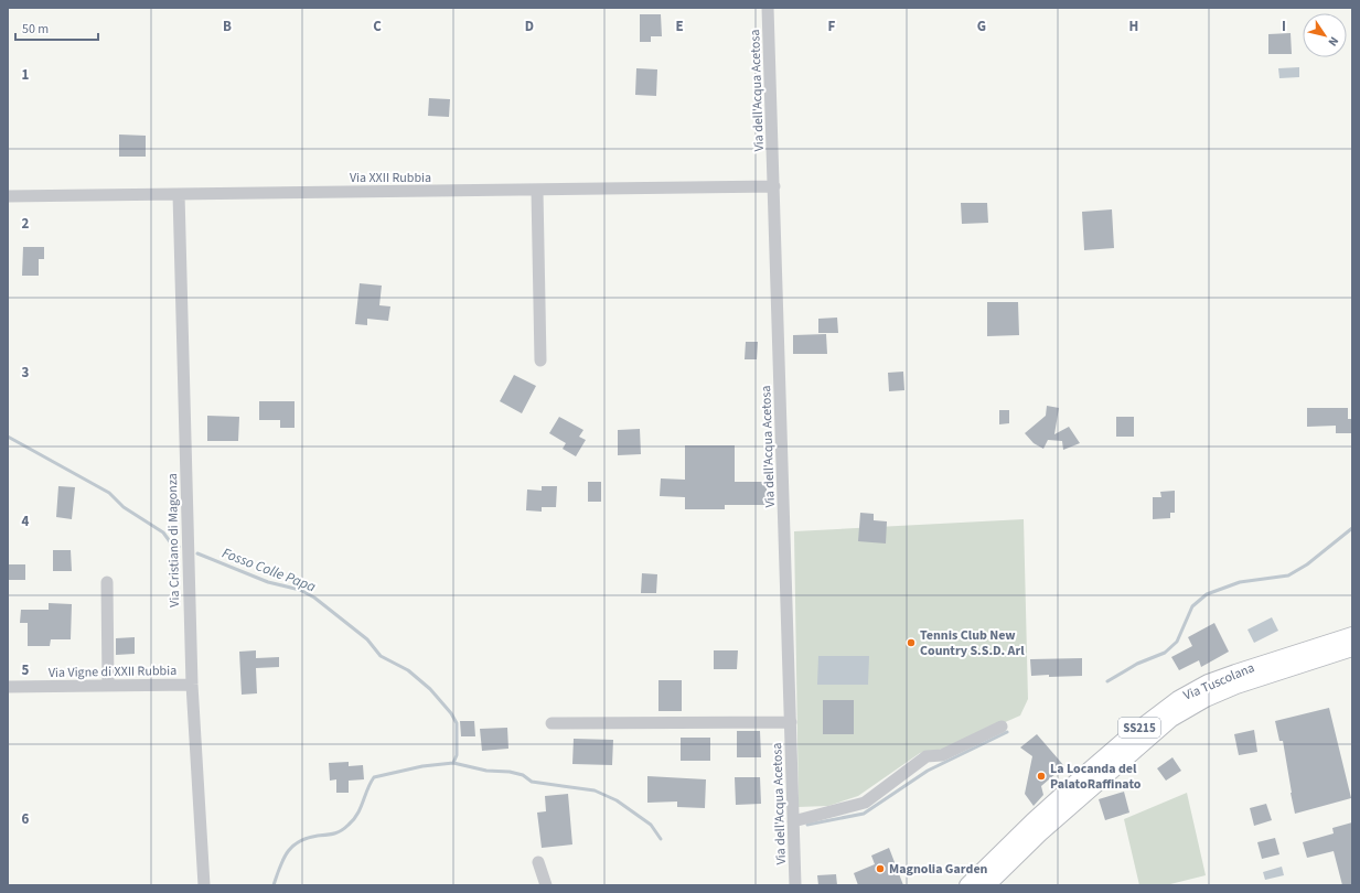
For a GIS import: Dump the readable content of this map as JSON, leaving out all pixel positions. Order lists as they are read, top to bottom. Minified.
{"streets":{"main road":["Via Tuscolana","SS215"],"street":["Via dell'Acqua Acetosa","Via XXII Rubbia","Via Cristiano di Magonza","Via Vigne di XXII Rubbia"]},"crossings":[["Via dell'Acqua Acetosa","Via XXII Rubbia"],["Via XXII Rubbia","Via Cristiano di Magonza"],["Via Cristiano di Magonza","Via Vigne di XXII Rubbia"]],"water":["Fosso Colle Papa"],"places":["Tennis Club New Country S.S.D. Arl","La Locanda del PalatoRaffinato","Magnolia Garden"],"scale_bar":"50 m","north":"bottom right","grid":{"columns":["B","C","D","E","F","G","H","I"],"rows":["1","2","3","4","5","6"]}}
